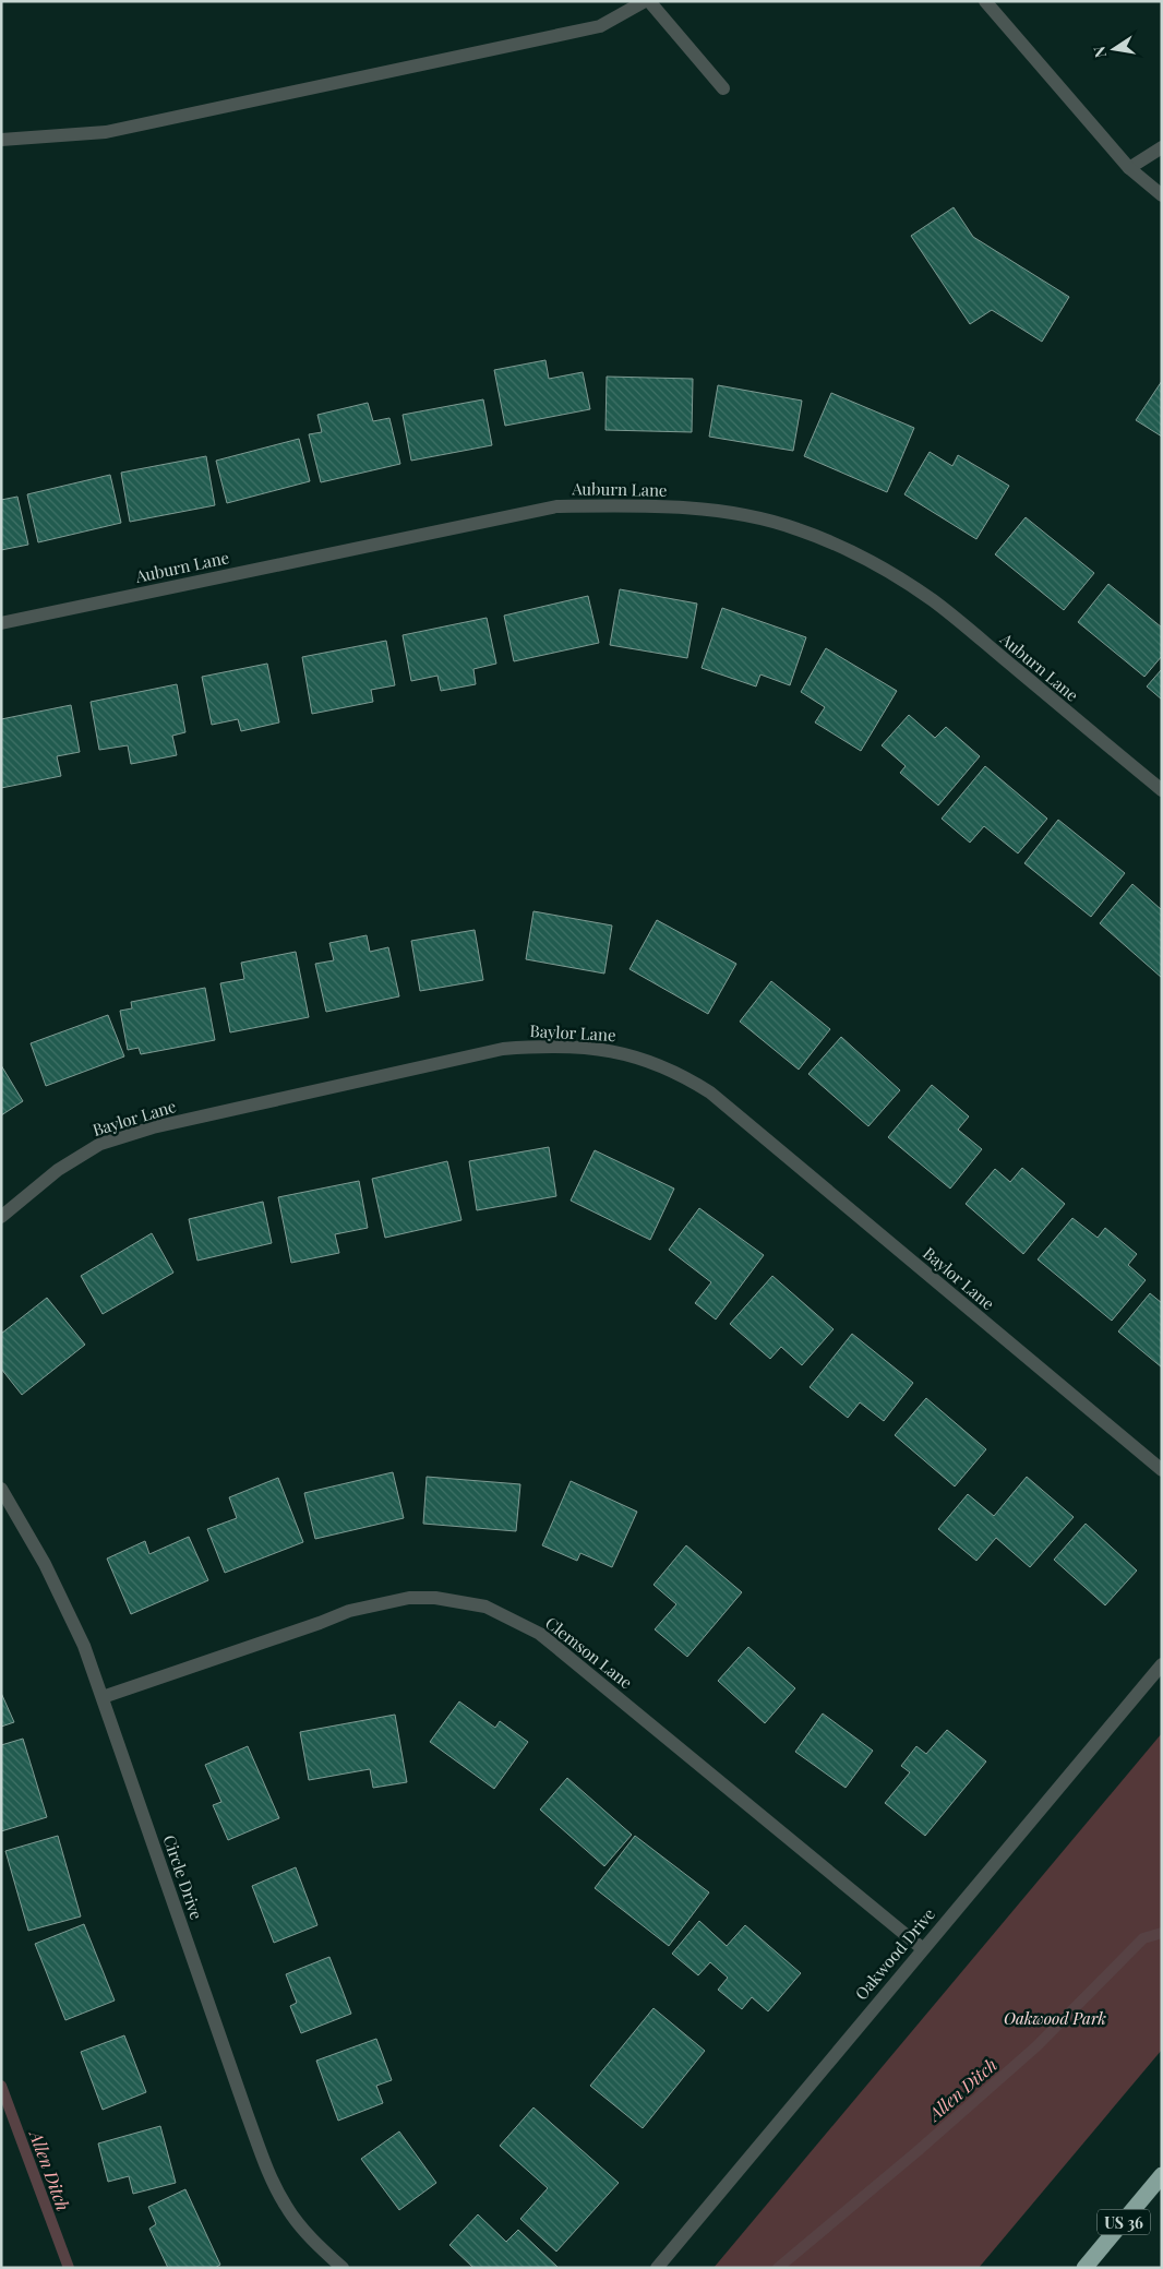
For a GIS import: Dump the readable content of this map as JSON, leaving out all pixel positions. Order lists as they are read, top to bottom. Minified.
{"streets":{"highway":["US 36"],"street":["Auburn Lane","Baylor Lane","Clemson Lane","Circle Drive","Oakwood Drive"]},"crossings":[["Clemson Lane","Circle Drive"],["Clemson Lane","Oakwood Drive"]],"water":["Allen Ditch"],"parks":["Oakwood Park"],"north":"left"}
